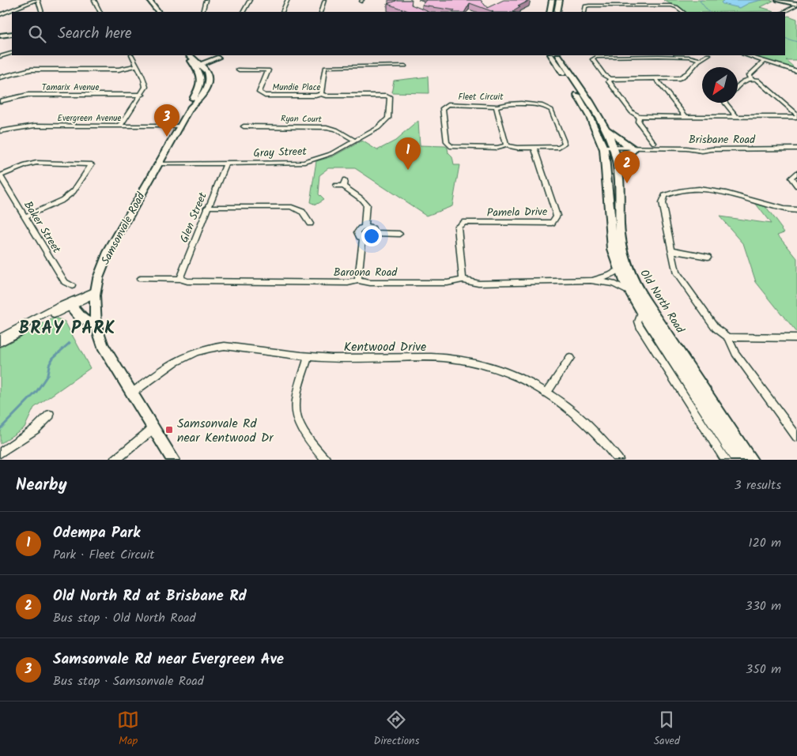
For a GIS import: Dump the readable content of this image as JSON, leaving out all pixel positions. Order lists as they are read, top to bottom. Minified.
{"streets":{"main road":["Samsonvale Road","Old North Road"],"street":["Tamarix Avenue","Mundie Place","Fleet Circuit","Evergreen Avenue","Ryan Court","Brisbane Road","Gray Street","Pamela Drive","Glen Street","Baker Street","Baroona Road","Kentwood Drive"]},"crossings":[["Mundie Place","Gray Street"],["Fleet Circuit","Pamela Drive"],["Evergreen Avenue","Samsonvale Road"],["Ryan Court","Gray Street"],["Gray Street","Glen Street"],["Gray Street","Samsonvale Road"],["Pamela Drive","Baroona Road"],["Glen Street","Baroona Road"],["Samsonvale Road","Kentwood Drive"],["Baroona Road","Old North Road"]],"districts":["BRAY PARK"],"places":{"transit":["Samsonvale Rd near Kentwood Dr"]},"north":"bottom left","page":{"search":"Search here","pins":["3","1","2"],"heading":["Nearby","3 results"],"list":[{"mark":"1","name":"Odempa Park","note":"Park · Fleet Circuit","value":"120 m"},{"mark":"2","name":"Old North Rd at Brisbane Rd","note":"Bus stop · Old North Road","value":"330 m"},{"mark":"3","name":"Samsonvale Rd near Evergreen Ave","note":"Bus stop · Samsonvale Road","value":"350 m"}],"nav":["Map","Directions","Saved"]}}
